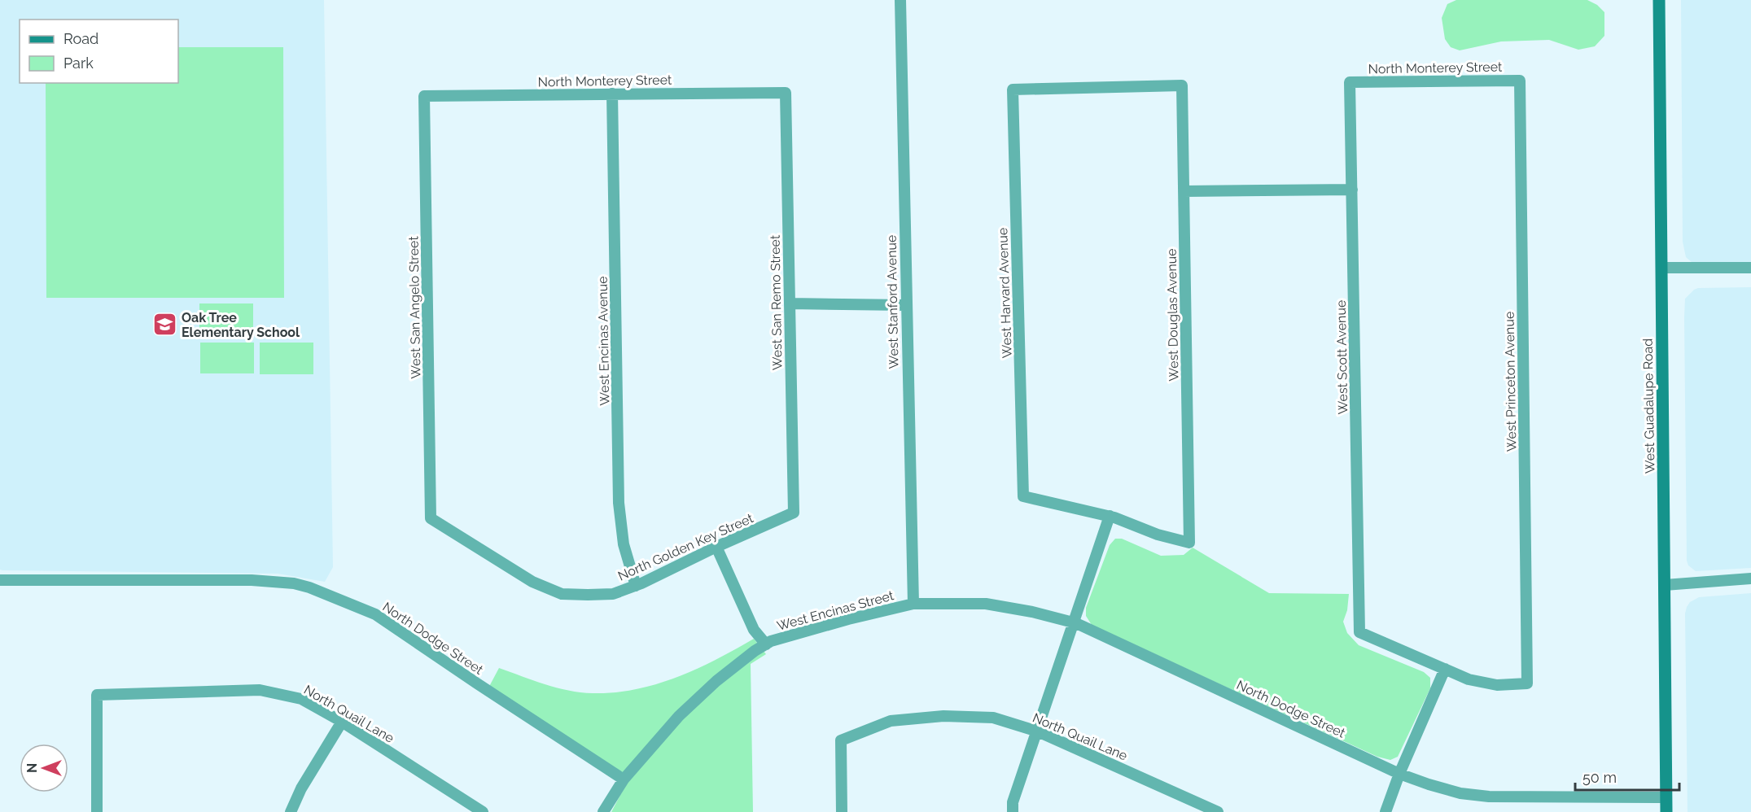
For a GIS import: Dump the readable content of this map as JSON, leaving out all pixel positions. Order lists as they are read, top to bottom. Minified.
{"streets":{"main road":["West Guadalupe Road"],"street":["North Monterey Street","West Harvard Avenue","West Stanford Avenue","West San Remo Street","West San Angelo Street","West Douglas Avenue","West Encinas Avenue","West Scott Avenue","West Princeton Avenue","North Golden Key Street","West Encinas Street","North Dodge Street","North Quail Lane"]},"crossings":[["North Monterey Street","West San Remo Street"],["North Monterey Street","West San Angelo Street"],["North Monterey Street","West Encinas Avenue"],["North Monterey Street","West Scott Avenue"],["North Monterey Street","West Princeton Avenue"],["West Harvard Avenue","West Douglas Avenue"],["West Stanford Avenue","West Encinas Street"],["West Stanford Avenue","North Dodge Street"],["West San Remo Street","North Golden Key Street"],["West San Angelo Street","North Golden Key Street"],["West Encinas Avenue","North Golden Key Street"],["West Scott Avenue","West Princeton Avenue"],["West Guadalupe Road","North Dodge Street"],["West Encinas Street","North Dodge Street"]],"places":{"school or university":["Oak Tree Elementary School"]},"legend":["Road","Park"],"scale_bar":"50 m","north":"left"}
